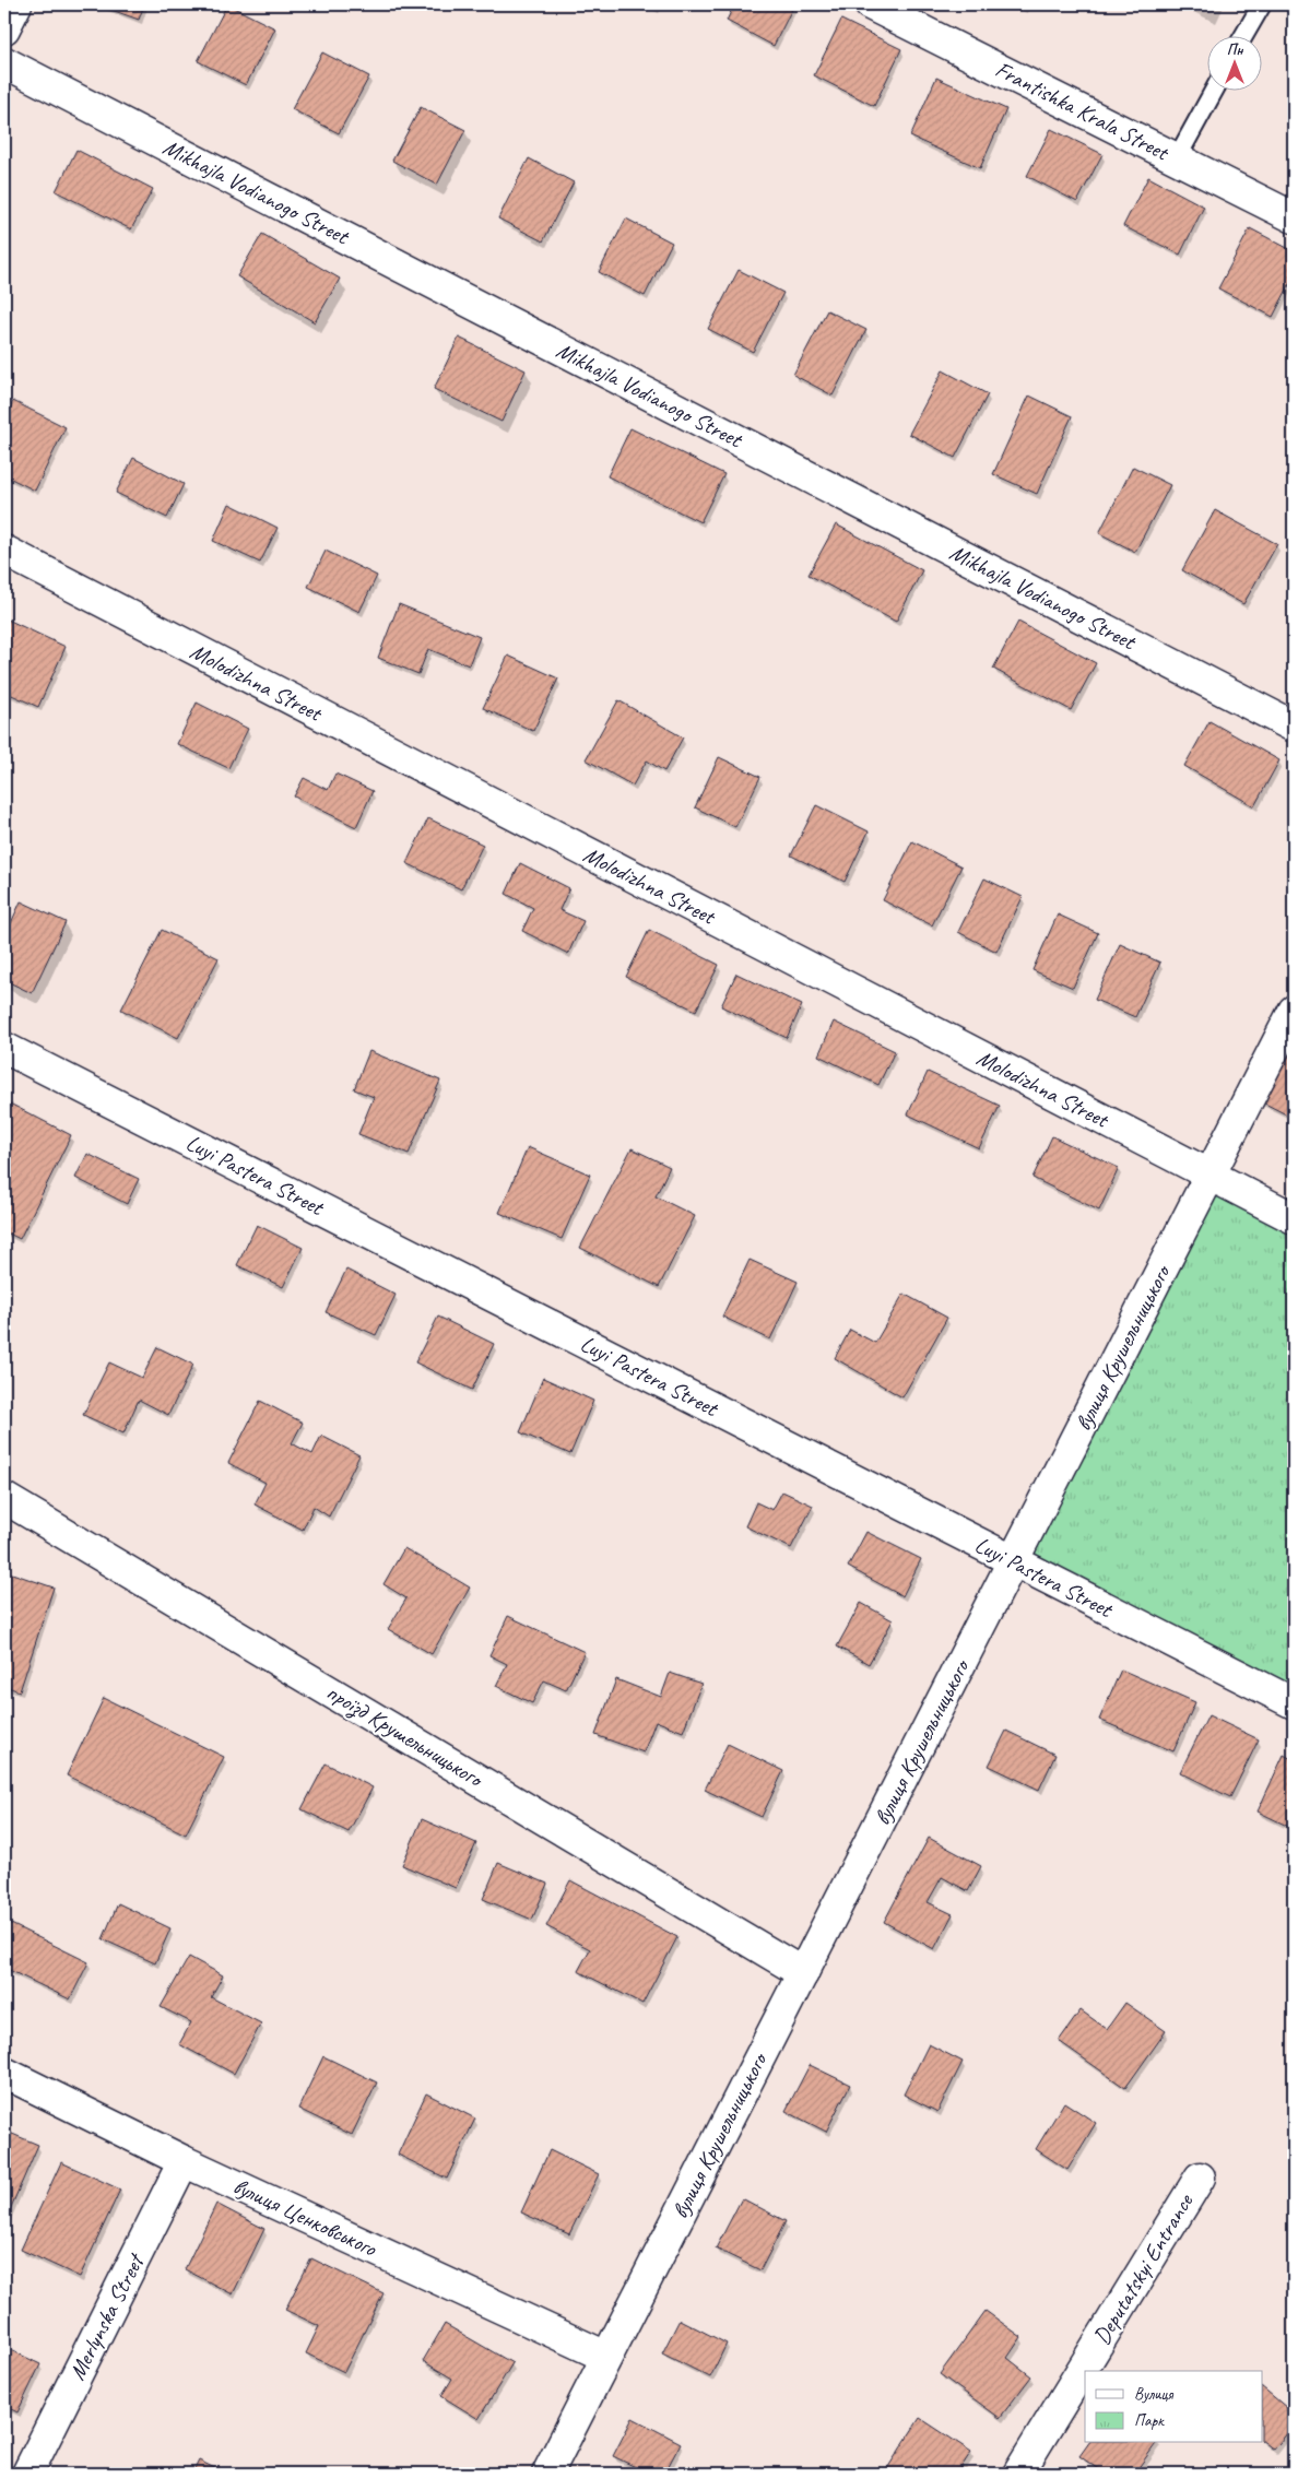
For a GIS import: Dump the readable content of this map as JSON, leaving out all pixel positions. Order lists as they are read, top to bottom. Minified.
{"streets":{"street":["Frantishka Krala Street","Mikhajla Vodianogo Street","Molodizhna Street","Luyi Pastera Street","вулиця Крушельницького","проїзд Крушельницького","вулиця Ценковського","Deputatskyi Entrance","Merlynska Street"]},"crossings":[["Molodizhna Street","вулиця Крушельницького"],["Luyi Pastera Street","вулиця Крушельницького"],["вулиця Крушельницького","проїзд Крушельницького"],["вулиця Крушельницького","вулиця Ценковського"],["вулиця Ценковського","Merlynska Street"]],"legend":["Вулиця","Парк"],"north":"top"}
